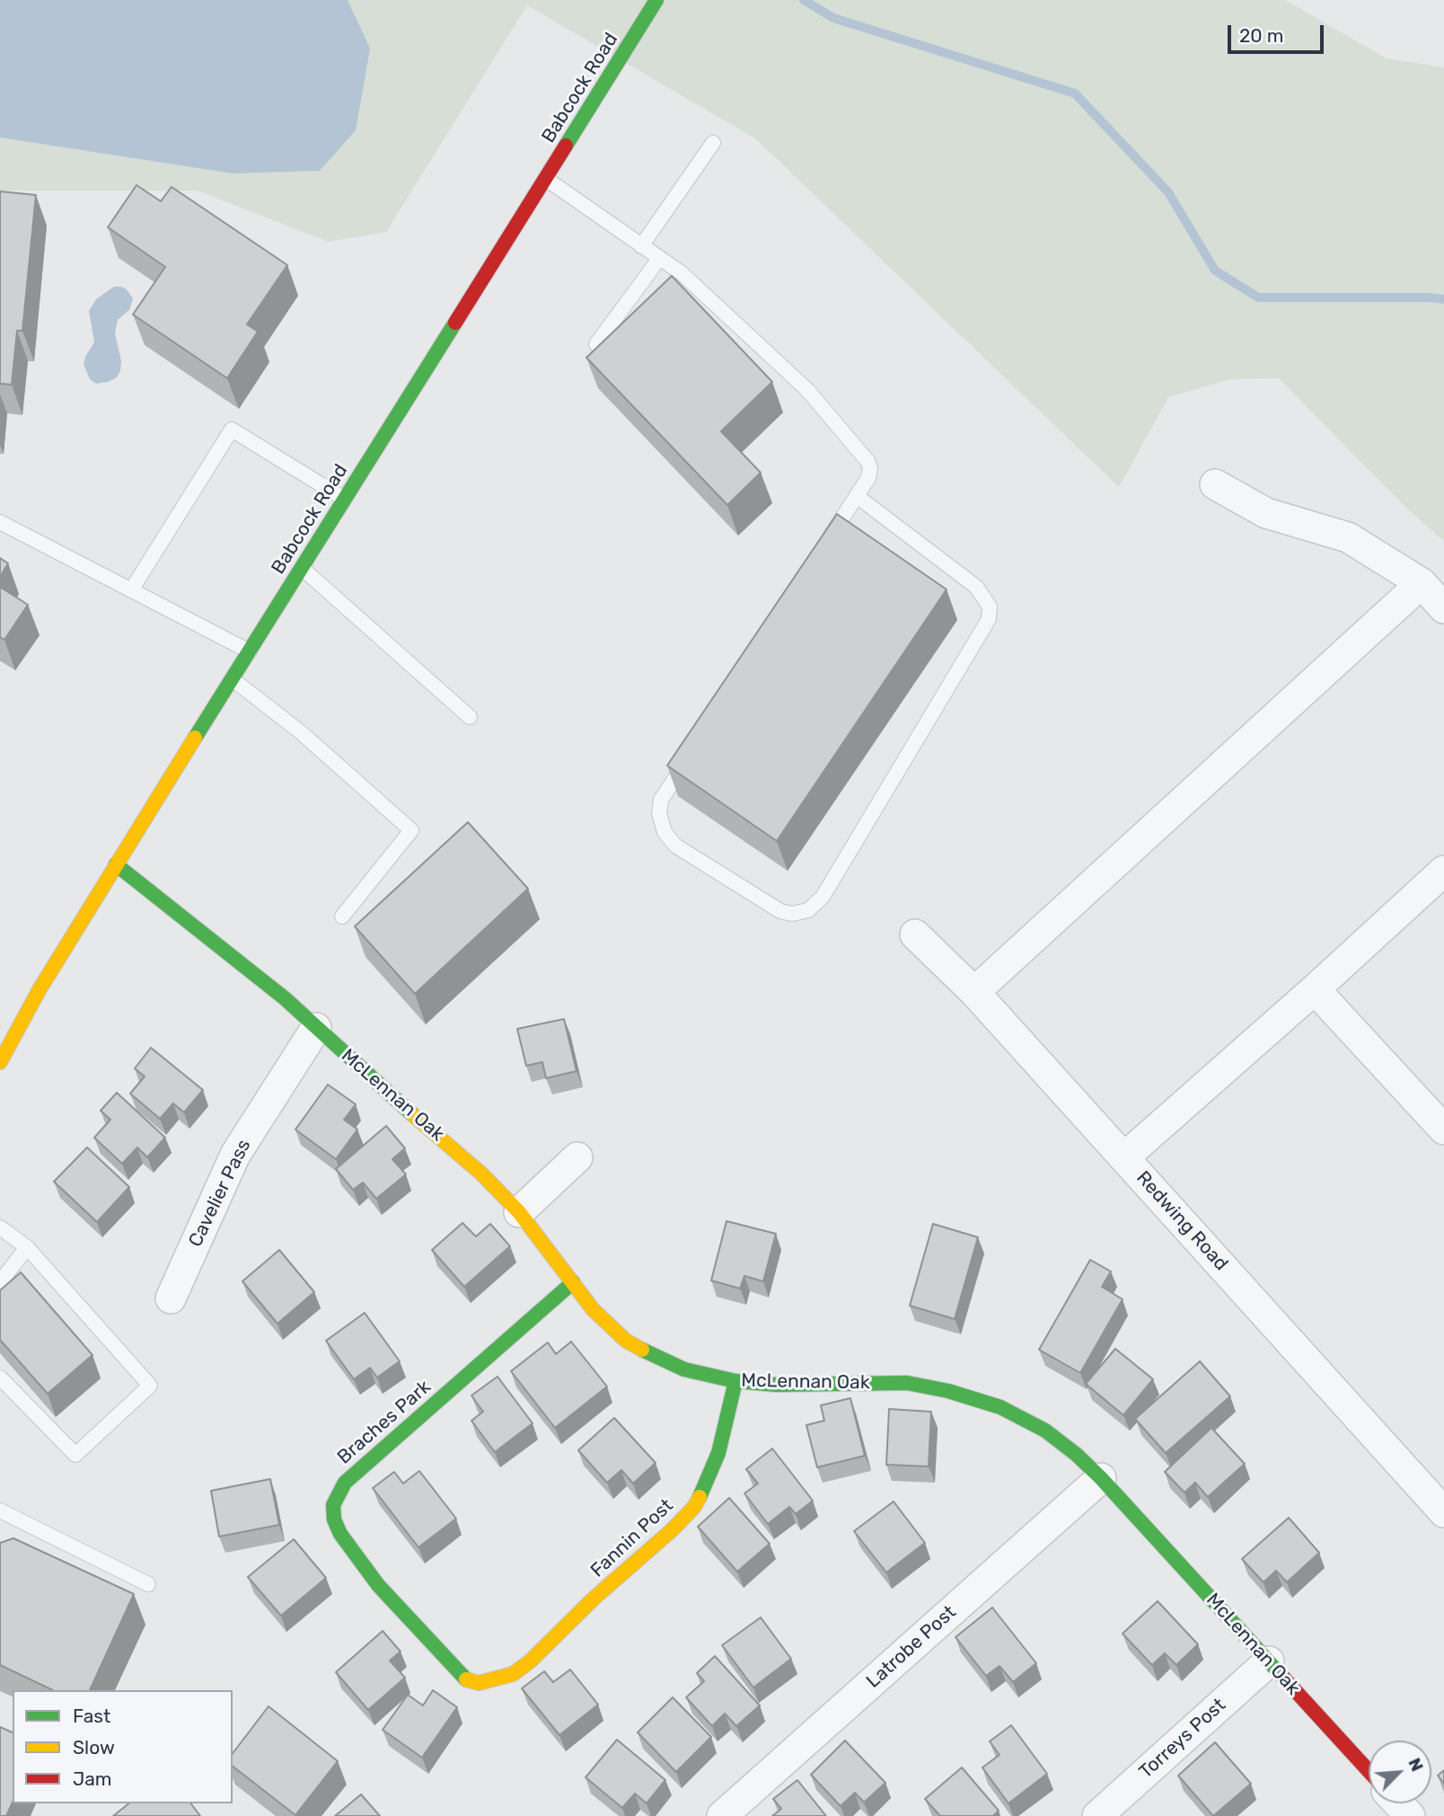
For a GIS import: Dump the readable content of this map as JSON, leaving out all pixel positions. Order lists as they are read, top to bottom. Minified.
{"streets":{"street":["Babcock Road","McLennan Oak","Cavelier Pass","Redwing Road","Braches Park","Fannin Post","Latrobe Post","Torreys Post"]},"crossings":[["Babcock Road","McLennan Oak"],["McLennan Oak","Cavelier Pass"],["McLennan Oak","Braches Park"],["McLennan Oak","Fannin Post"],["McLennan Oak","Latrobe Post"],["McLennan Oak","Torreys Post"],["Braches Park","Fannin Post"]],"legend":["Fast","Slow","Jam"],"scale_bar":"20 m","north":"top right"}
